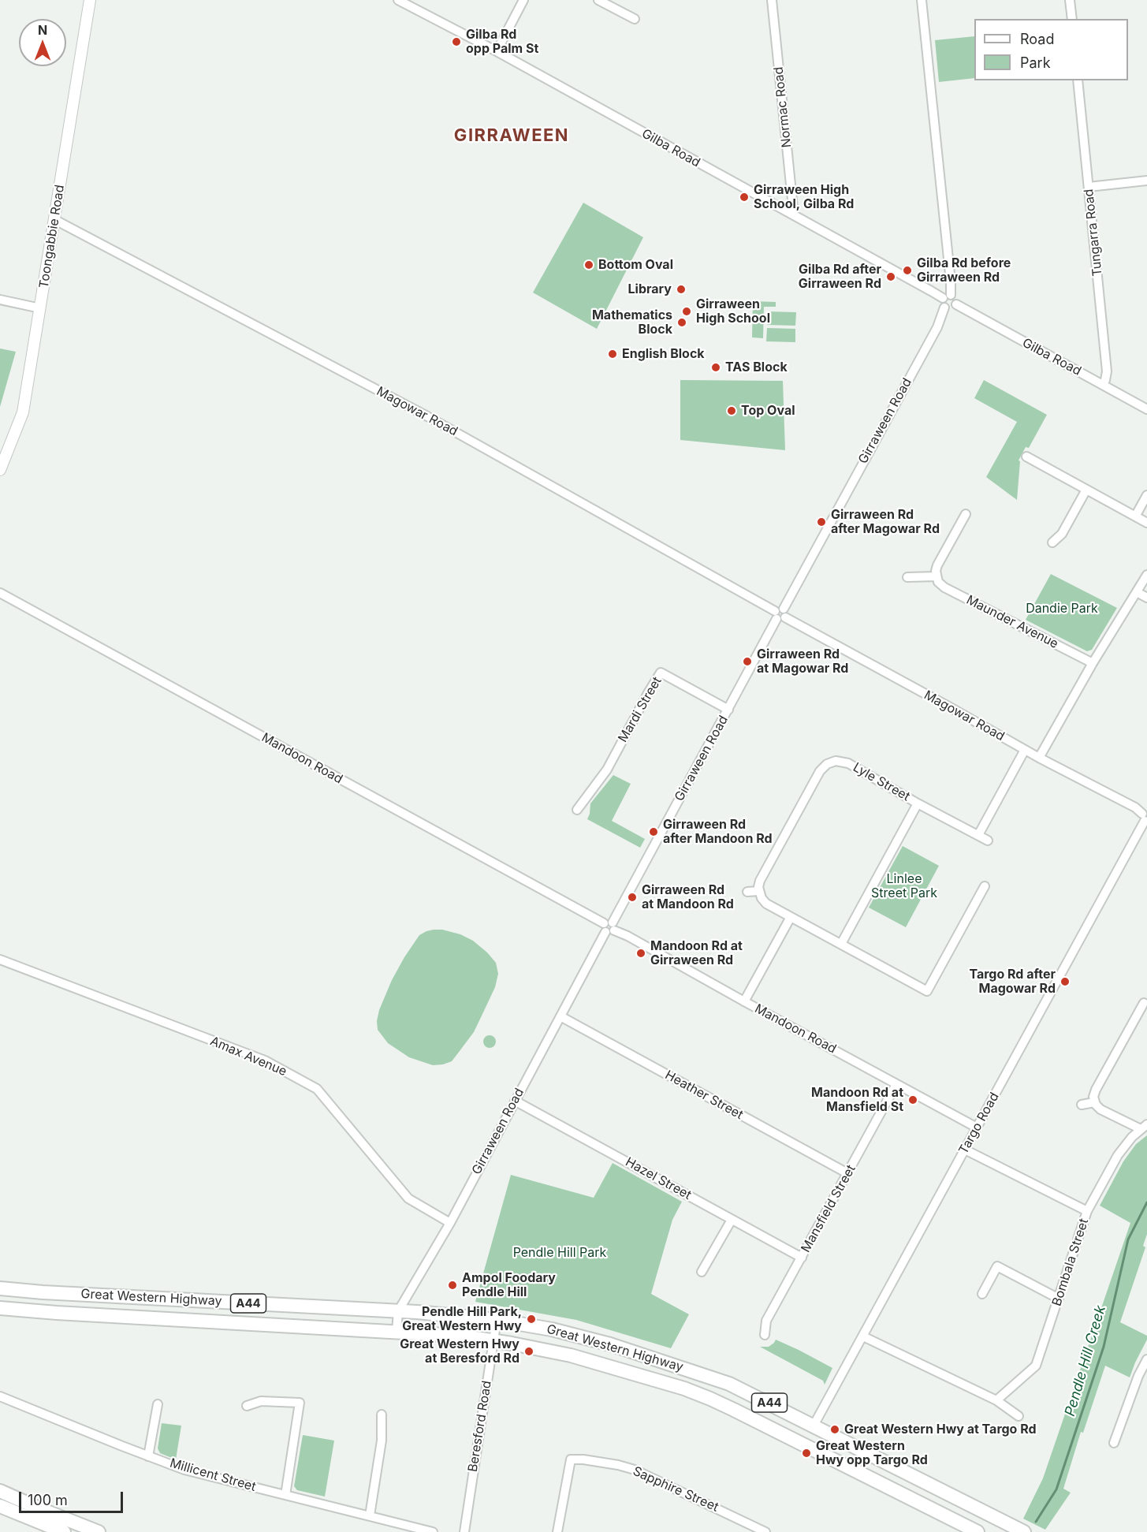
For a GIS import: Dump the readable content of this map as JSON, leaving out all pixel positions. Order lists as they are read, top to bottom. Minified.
{"streets":{"highway":["Great Western Highway","A44"],"main road":["Toongabbie Road"],"street":["Normac Road","Gilba Road","Tungarra Road","Magowar Road","Girraween Road","Maunder Avenue","Mardi Street","Mandoon Road","Lyle Street","Amax Avenue","Heather Street","Targo Road","Hazel Street","Mansfield Street","Bombala Street","Beresford Road","Millicent Street","Sapphire Street"]},"crossings":[["Normac Road","Gilba Road"],["Gilba Road","Tungarra Road"],["Gilba Road","Girraween Road"],["Toongabbie Road","Magowar Road"],["Magowar Road","Girraween Road"],["Magowar Road","Targo Road"],["Girraween Road","Mardi Street"],["Girraween Road","Mandoon Road"],["Girraween Road","Amax Avenue"],["Girraween Road","Heather Street"],["Girraween Road","Hazel Street"],["Girraween Road","Great Western Highway"],["Mandoon Road","Targo Road"],["Mandoon Road","Mansfield Street"],["Heather Street","Mansfield Street"],["Targo Road","Great Western Highway"],["Hazel Street","Mansfield Street"],["Great Western Highway","Beresford Road"]],"districts":["GIRRAWEEN"],"water":["Pendle Hill Creek"],"parks":["Dandie Park","Linlee Street Park","Pendle Hill Park"],"places":["Gilba Rd opp Palm St","Girraween High School, Gilba Rd","Bottom Oval","Gilba Rd before Girraween Rd","Gilba Rd after Girraween Rd","Library","Girraween High School","Mathematics Block","English Block","TAS Block","Top Oval","Girraween Rd after Magowar Rd","Girraween Rd at Magowar Rd","Girraween Rd after Mandoon Rd","Girraween Rd at Mandoon Rd","Mandoon Rd at Girraween Rd","Targo Rd after Magowar Rd","Mandoon Rd at Mansfield St","Ampol Foodary Pendle Hill","Pendle Hill Park, Great Western Hwy","Great Western Hwy at Beresford Rd","Great Western Hwy at Targo Rd","Great Western Hwy opp Targo Rd"],"legend":["Road","Park"],"scale_bar":"100 m","north":"top"}
